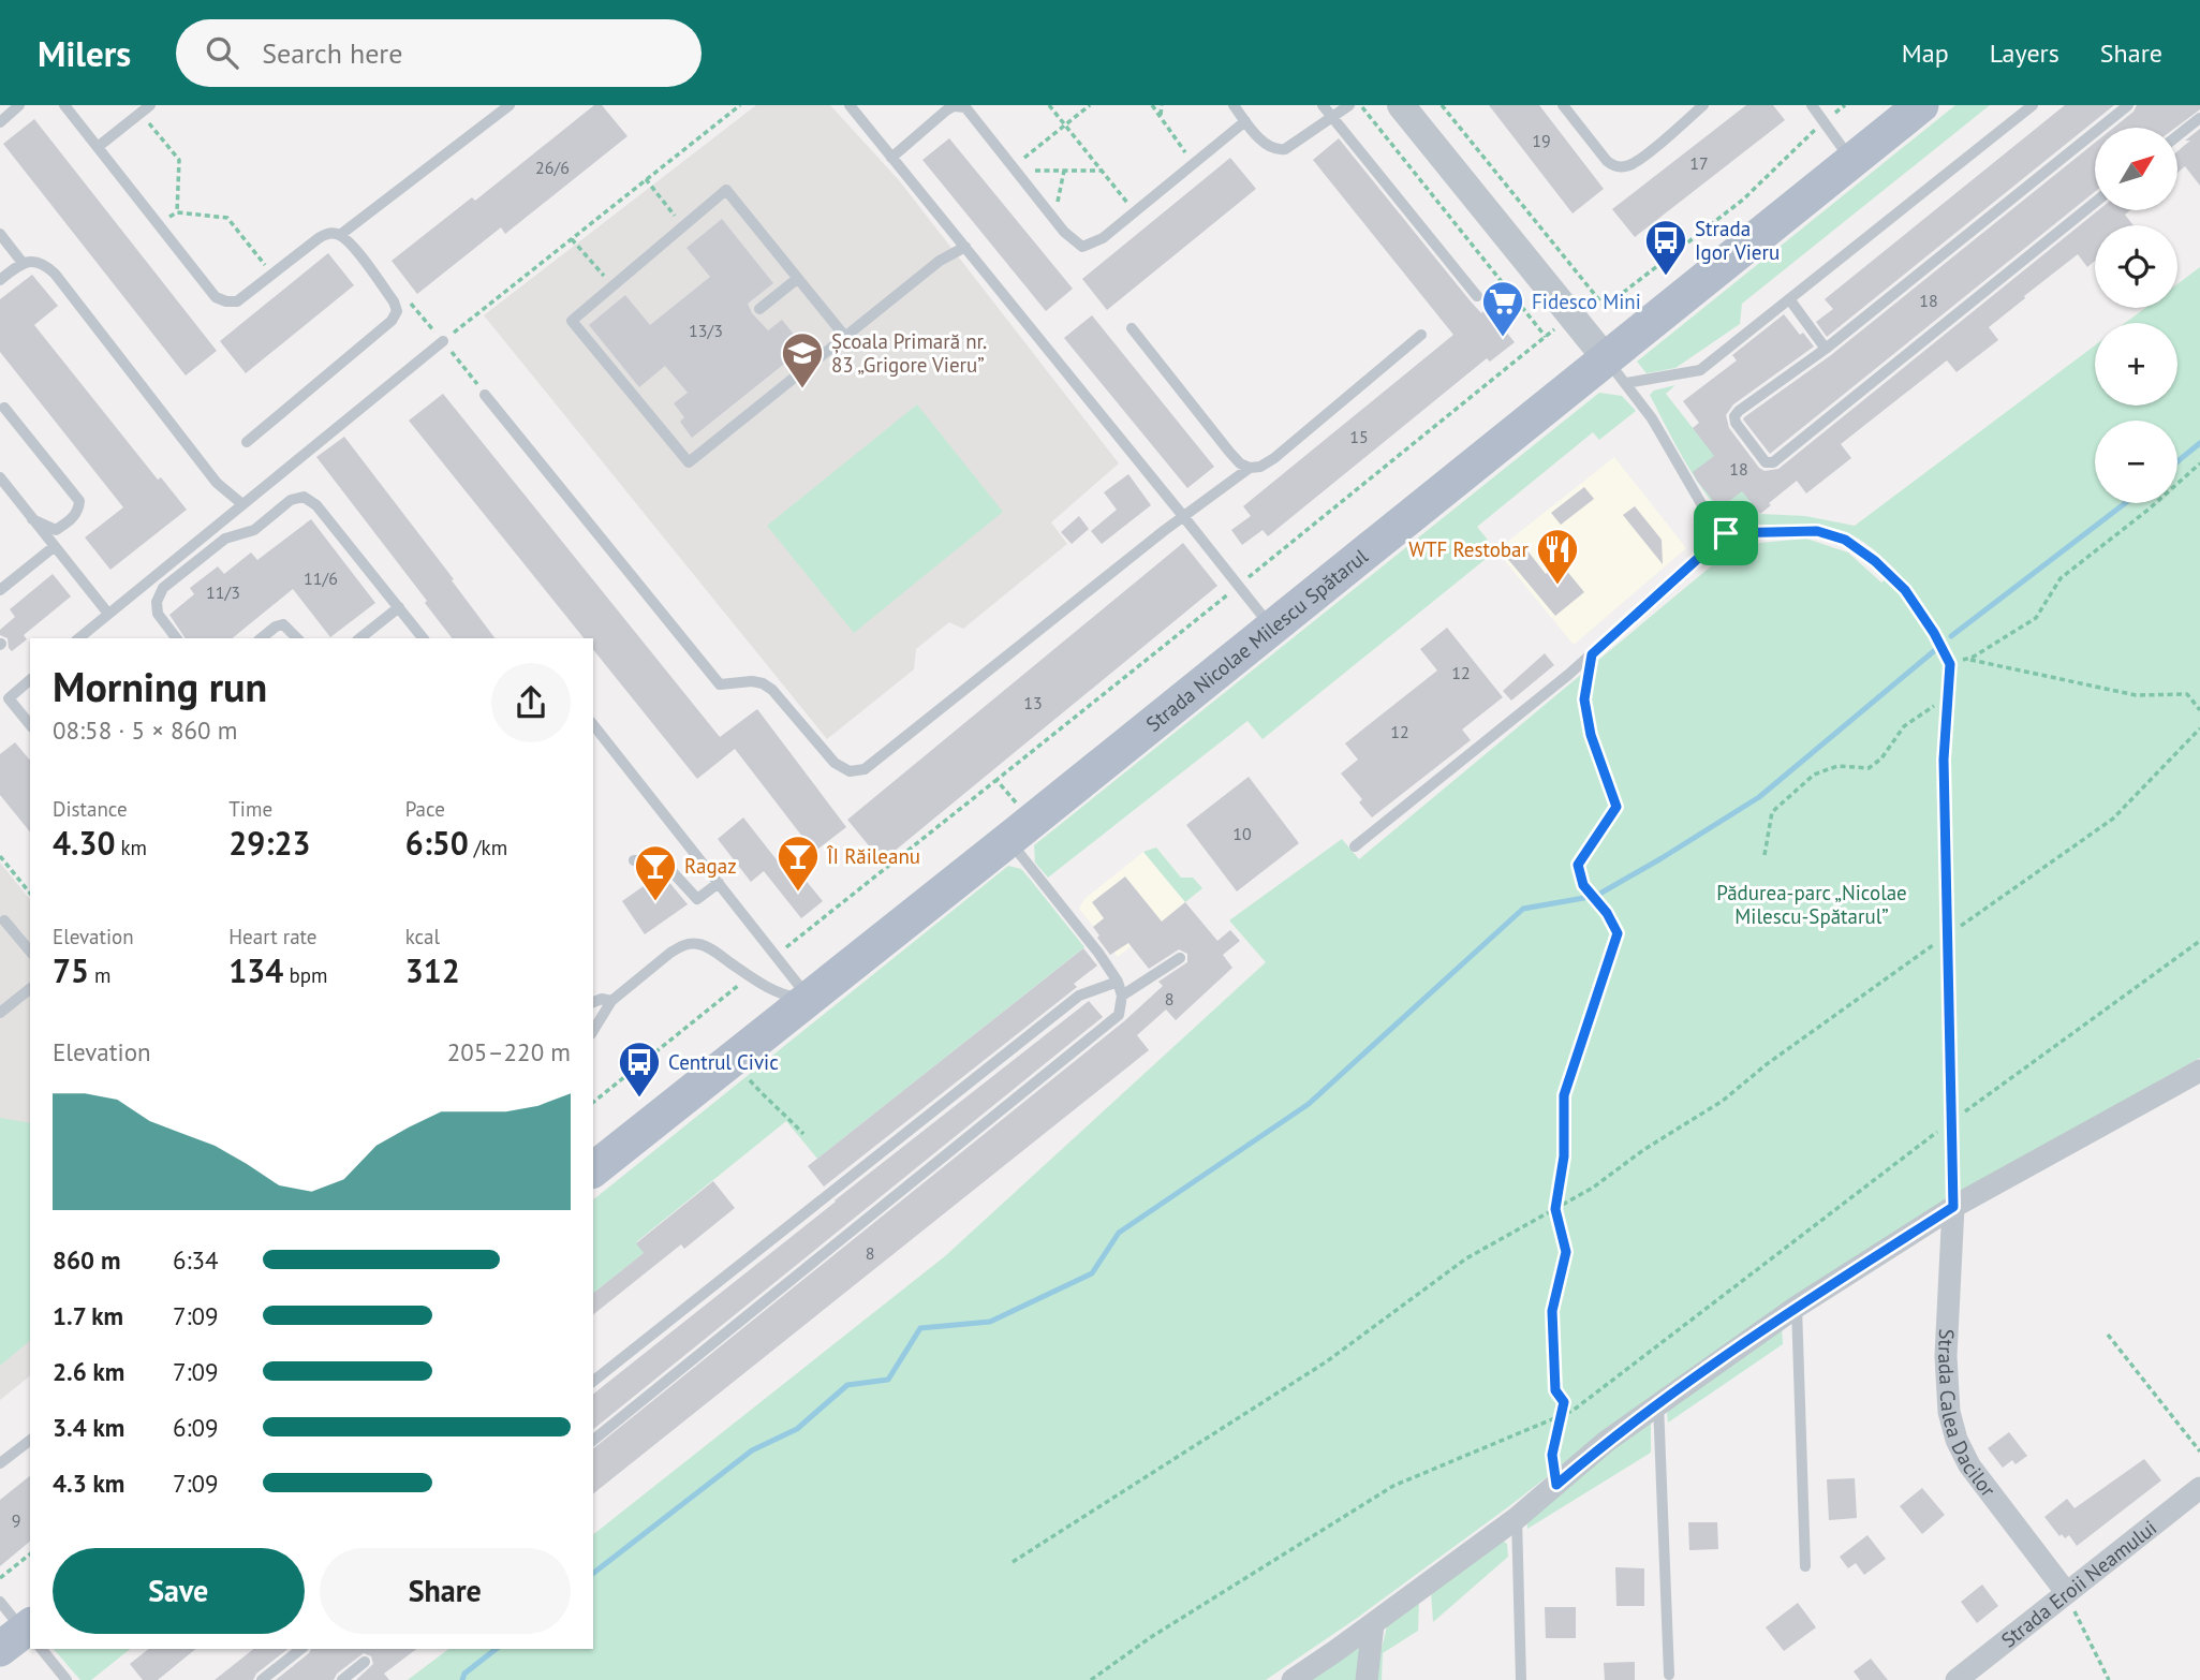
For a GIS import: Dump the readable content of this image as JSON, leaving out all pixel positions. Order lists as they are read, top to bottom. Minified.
{"streets":{"main road":["Strada Nicolae Milescu Spătarul"],"street":["Strada Calea Dacilor","Strada Eroii Neamului"]},"crossings":[["Strada Calea Dacilor","Strada Eroii Neamului"]],"parks":["Pădurea-parc „Nicolae Milescu-Spătarul”"],"places":{"bus stop":["Strada Igor Vieru","Centrul Civic"],"supermarket":["Fidesco Mini"],"school or university":["Școala Primară nr. 83 „Grigore Vieru”"],"restaurant":["WTF Restobar"],"bar":["ÎI Răileanu","Ragaz"]},"house_numbers":["19","17","26/6","18","13/3","15","18","11/6","11/3","12","13","12","10","8","8","9"],"north":"top right","page":{"header":"Milers","search":"Search here","nav":["Map","Layers","Share"],"map_buttons":["+","−"],"heading":["Morning run","08:58 · 5 × 860 m"],"stats":[["Distance","4.30 km"],["Time","29:23"],["Pace","6:50 /km"],["Elevation","75 m"],["Heart rate","134 bpm"],["kcal","312"]],"chart":["Elevation","205–220 m"],"list":[{"name":"860 m","note":"6:34"},{"name":"1.7 km","note":"7:09"},{"name":"2.6 km","note":"7:09"},{"name":"3.4 km","note":"6:09"},{"name":"4.3 km","note":"7:09"}],"buttons":["Save","Share"]}}
